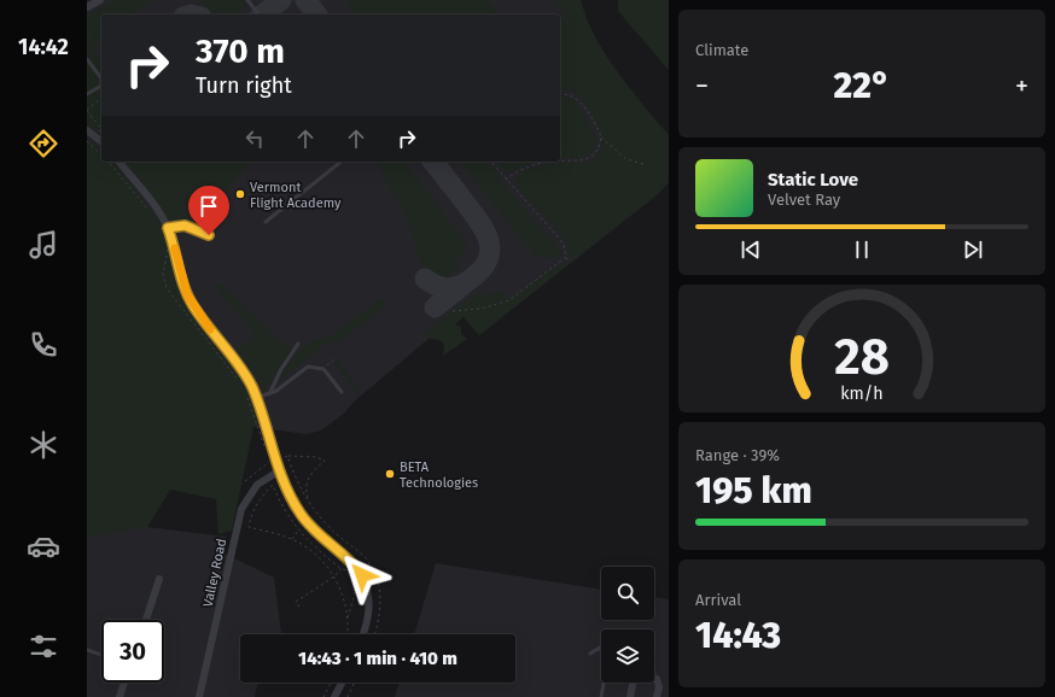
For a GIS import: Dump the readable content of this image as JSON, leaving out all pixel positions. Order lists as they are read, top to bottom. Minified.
{"streets":{"street":["Valley Road"]},"places":["Vermont Flight Academy","BETA Technologies"],"page":{"tabs":"14:42","tile":["Climate",["Range · 39%","195 km"],["Arrival","14:43"]],"turn":["370 m","Turn right"],"heat":["−","22°","+"],"song":["Static Love","Velvet Ray"],"limit":"30","trip":"14:43 · 1 min · 410 m","gauge":["28","km/h"]}}
